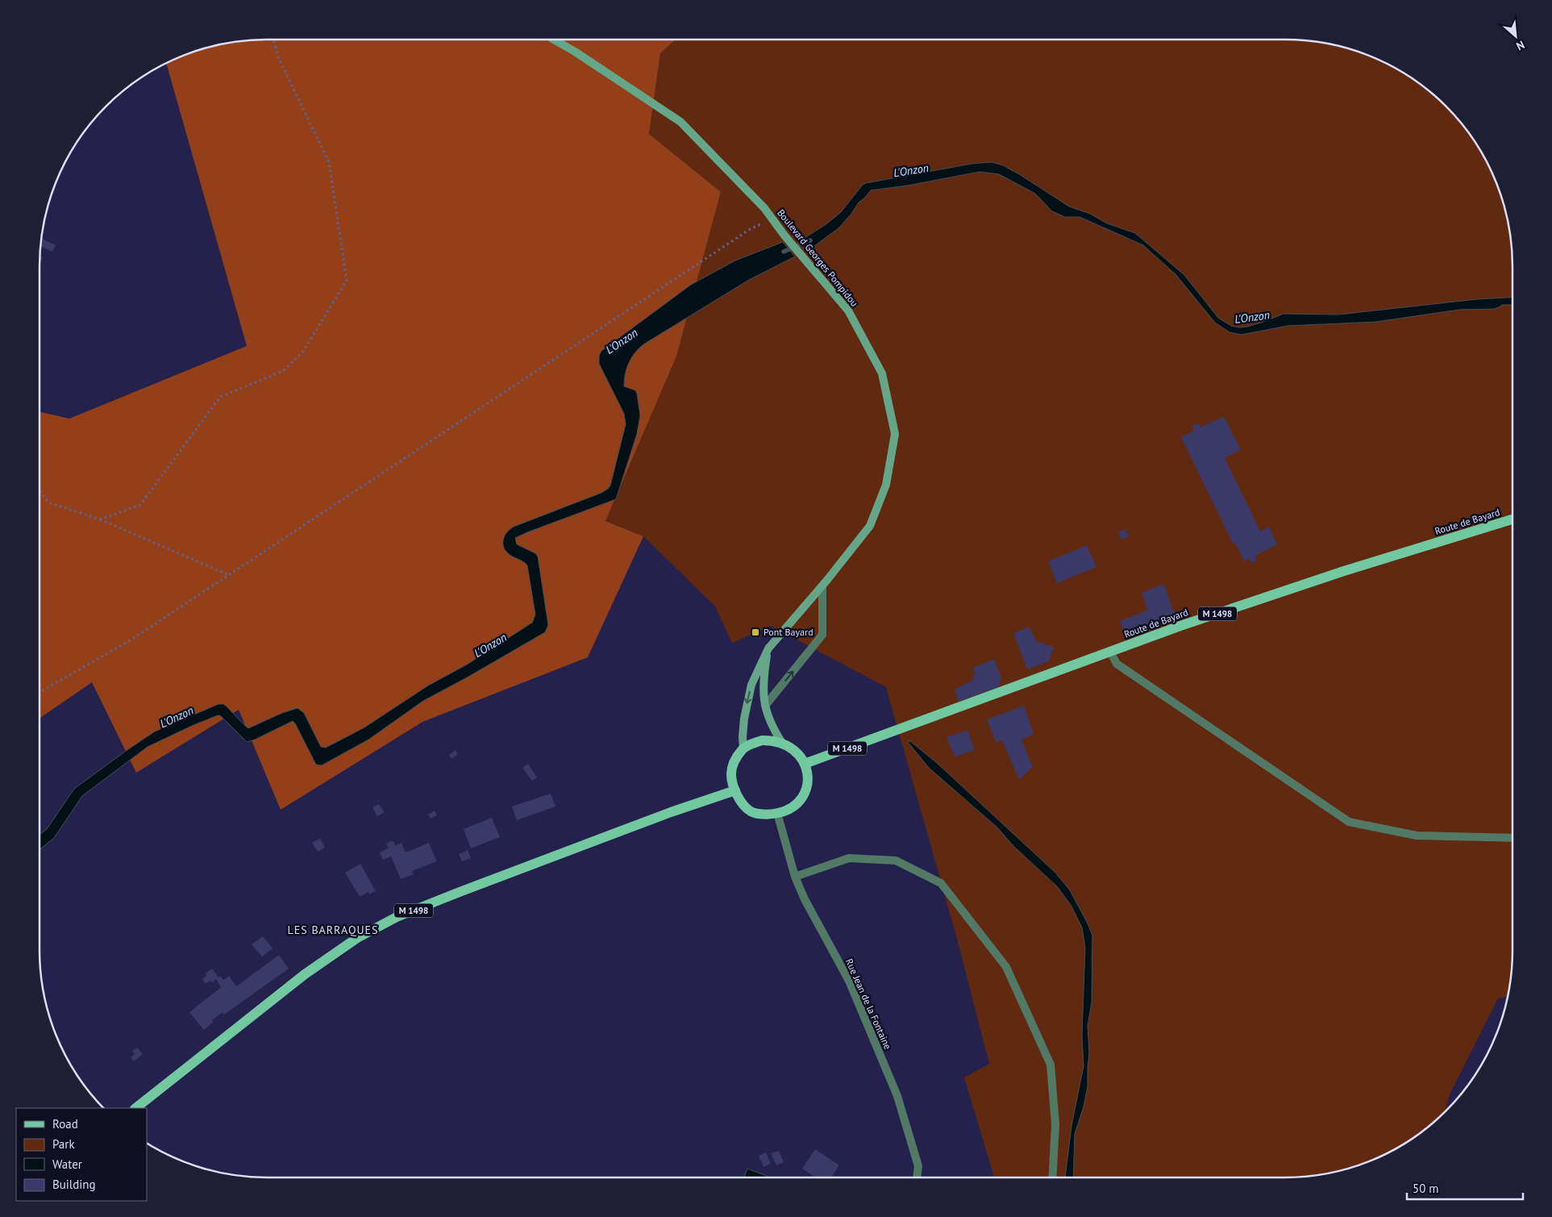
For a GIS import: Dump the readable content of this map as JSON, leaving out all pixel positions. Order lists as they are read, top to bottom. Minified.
{"streets":{"main road":["Boulevard Georges Pompidou","Route de Bayard","M 1498"],"street":["Rue Jean de la Fontaine"]},"crossings":[["Boulevard Georges Pompidou","Route de Bayard"],["Boulevard Georges Pompidou","M 1498"],["Boulevard Georges Pompidou","Rue Jean de la Fontaine"],["Route de Bayard","M 1498"],["Route de Bayard","Rue Jean de la Fontaine"],["M 1498","Rue Jean de la Fontaine"]],"districts":["LES BARRAQUES"],"water":["L'Onzon"],"places":{"transit":["Pont Bayard"]},"legend":["Road","Park","Water","Building"],"scale_bar":"50 m","north":"bottom right"}
